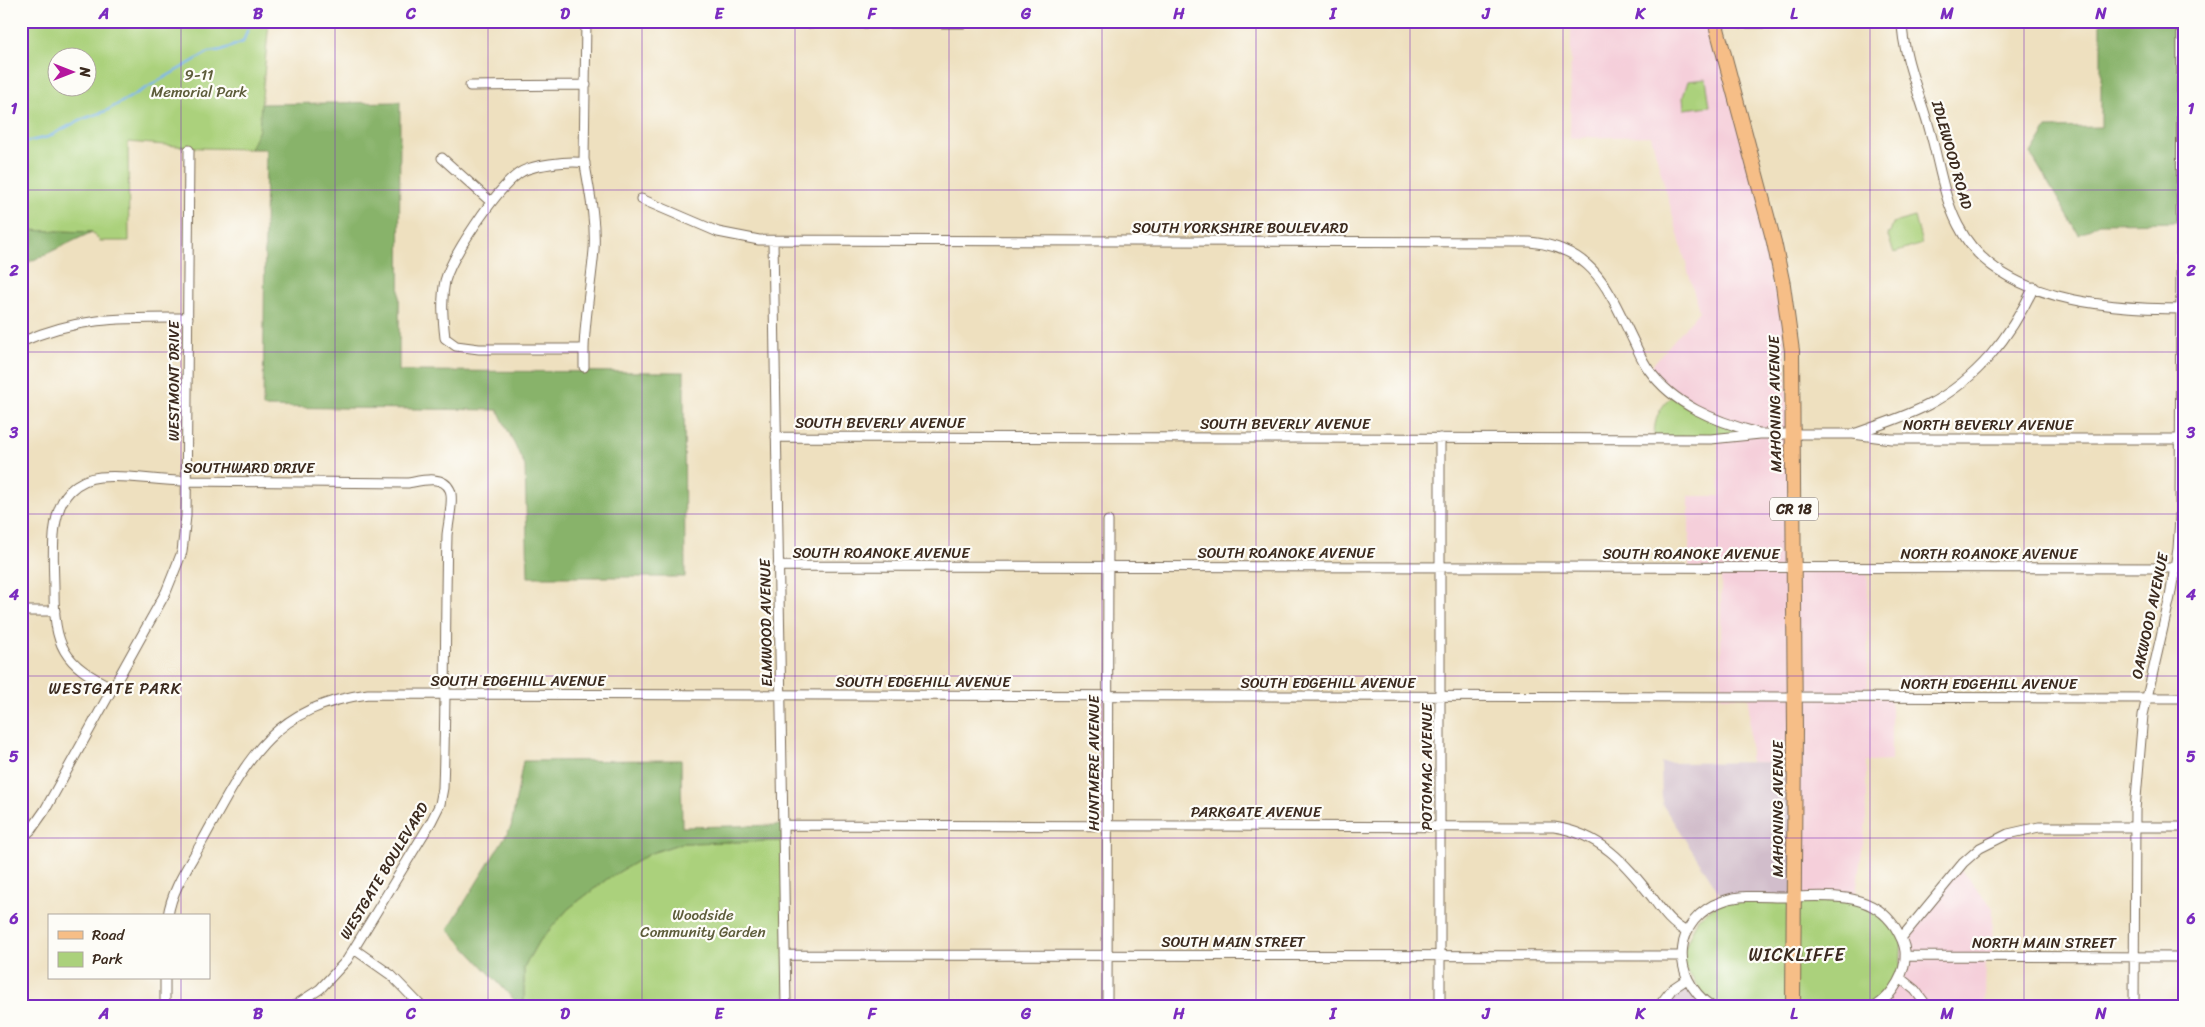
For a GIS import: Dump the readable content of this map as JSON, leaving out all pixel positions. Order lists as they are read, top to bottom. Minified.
{"streets":{"main road":["MAHONING AVENUE","CR 18"],"street":["IDLEWOOD ROAD","SOUTH YORKSHIRE BOULEVARD","WESTMONT DRIVE","SOUTH BEVERLY AVENUE","NORTH BEVERLY AVENUE","SOUTHWARD DRIVE","SOUTH ROANOKE AVENUE","NORTH ROANOKE AVENUE","OAKWOOD AVENUE","ELMWOOD AVENUE","SOUTH EDGEHILL AVENUE","NORTH EDGEHILL AVENUE","HUNTMERE AVENUE","POTOMAC AVENUE","PARKGATE AVENUE","WESTGATE BOULEVARD","SOUTH MAIN STREET","NORTH MAIN STREET"]},"crossings":[["IDLEWOOD ROAD","OAKWOOD AVENUE"],["SOUTH YORKSHIRE BOULEVARD","SOUTH BEVERLY AVENUE"],["SOUTH YORKSHIRE BOULEVARD","ELMWOOD AVENUE"],["WESTMONT DRIVE","SOUTHWARD DRIVE"],["MAHONING AVENUE","SOUTH BEVERLY AVENUE"],["MAHONING AVENUE","NORTH BEVERLY AVENUE"],["MAHONING AVENUE","SOUTH ROANOKE AVENUE"],["MAHONING AVENUE","NORTH ROANOKE AVENUE"],["MAHONING AVENUE","SOUTH EDGEHILL AVENUE"],["MAHONING AVENUE","NORTH EDGEHILL AVENUE"],["SOUTH BEVERLY AVENUE","NORTH BEVERLY AVENUE"],["SOUTH BEVERLY AVENUE","ELMWOOD AVENUE"],["SOUTH BEVERLY AVENUE","POTOMAC AVENUE"],["NORTH BEVERLY AVENUE","OAKWOOD AVENUE"],["SOUTHWARD DRIVE","SOUTH EDGEHILL AVENUE"],["SOUTHWARD DRIVE","WESTGATE BOULEVARD"],["SOUTH ROANOKE AVENUE","NORTH ROANOKE AVENUE"],["SOUTH ROANOKE AVENUE","ELMWOOD AVENUE"],["SOUTH ROANOKE AVENUE","HUNTMERE AVENUE"],["SOUTH ROANOKE AVENUE","POTOMAC AVENUE"],["NORTH ROANOKE AVENUE","OAKWOOD AVENUE"],["OAKWOOD AVENUE","NORTH EDGEHILL AVENUE"],["OAKWOOD AVENUE","NORTH MAIN STREET"],["ELMWOOD AVENUE","SOUTH EDGEHILL AVENUE"],["ELMWOOD AVENUE","PARKGATE AVENUE"],["ELMWOOD AVENUE","SOUTH MAIN STREET"],["SOUTH EDGEHILL AVENUE","NORTH EDGEHILL AVENUE"],["SOUTH EDGEHILL AVENUE","HUNTMERE AVENUE"],["SOUTH EDGEHILL AVENUE","POTOMAC AVENUE"],["SOUTH EDGEHILL AVENUE","WESTGATE BOULEVARD"],["HUNTMERE AVENUE","PARKGATE AVENUE"],["HUNTMERE AVENUE","SOUTH MAIN STREET"],["POTOMAC AVENUE","PARKGATE AVENUE"],["POTOMAC AVENUE","SOUTH MAIN STREET"]],"districts":["WESTGATE PARK","WICKLIFFE"],"parks":["9-11 Memorial Park","Woodside Community Garden"],"legend":["Road","Park"],"north":"right","grid":{"columns":["A","B","C","D","E","F","G","H","I","J","K","L","M","N"],"rows":["1","2","3","4","5","6"]}}
